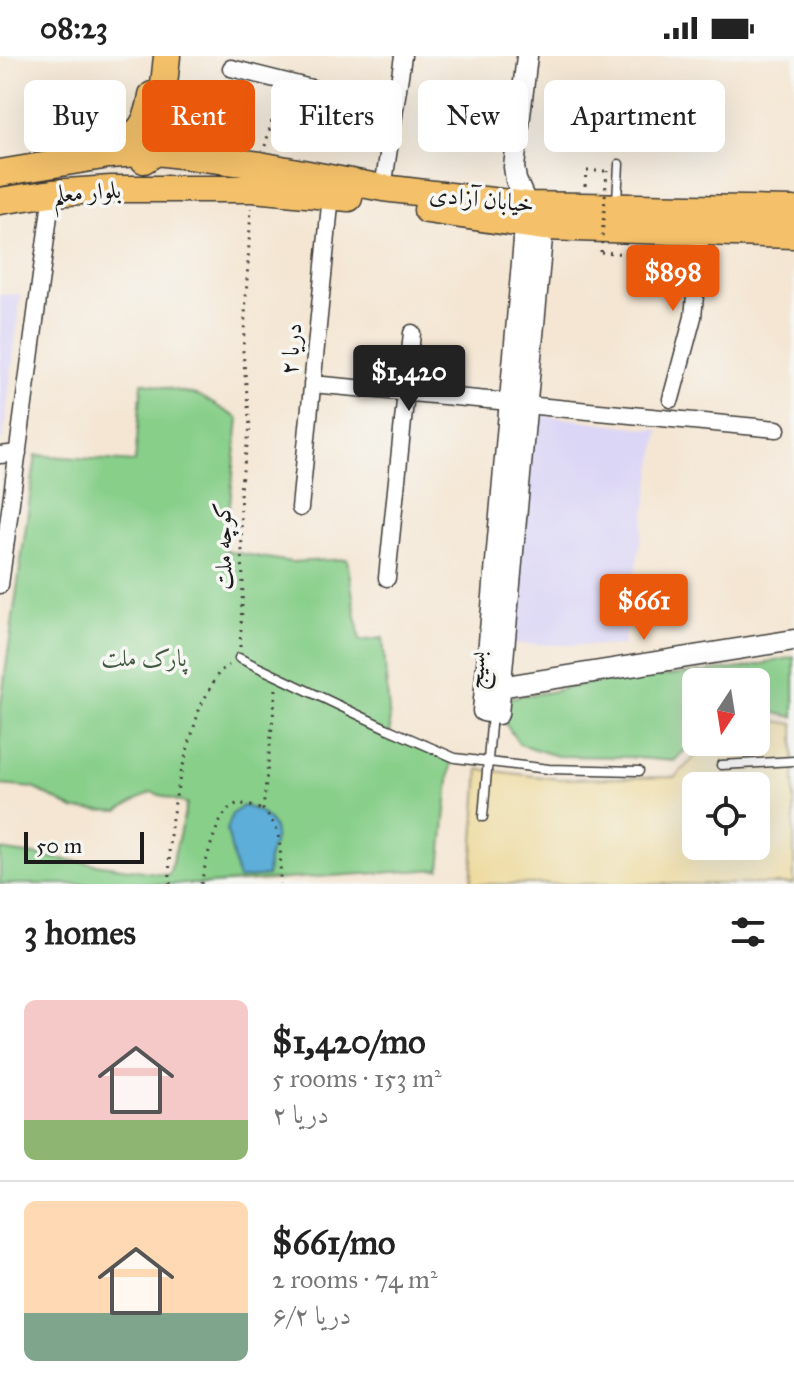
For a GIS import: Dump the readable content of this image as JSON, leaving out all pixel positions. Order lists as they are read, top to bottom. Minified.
{"streets":{"main road":["بلوار معلم","خیابان آزادی"],"street":["دریا ۲","بسیج"],"path":["کوچه ملت"]},"crossings":[["بلوار معلم","خیابان آزادی"],["خیابان آزادی","دریا ۲"],["خیابان آزادی","کوچه ملت"],["خیابان آزادی","بسیج"]],"parks":["پارک ملت"],"scale_bar":"50 m","north":"bottom","page":{"status":"08:23","chip":["Buy","Rent","Filters","New","Apartment"],"price":["$898","$1,420","$661"],"scale":"50 m","heading":"3 homes","list":[{"name":"$1,420/mo","note":"5 rooms · 153 m² · دریا ۲"},{"name":"$661/mo","note":"2 rooms · 74 m² · دریا ۶/۲"}]}}
